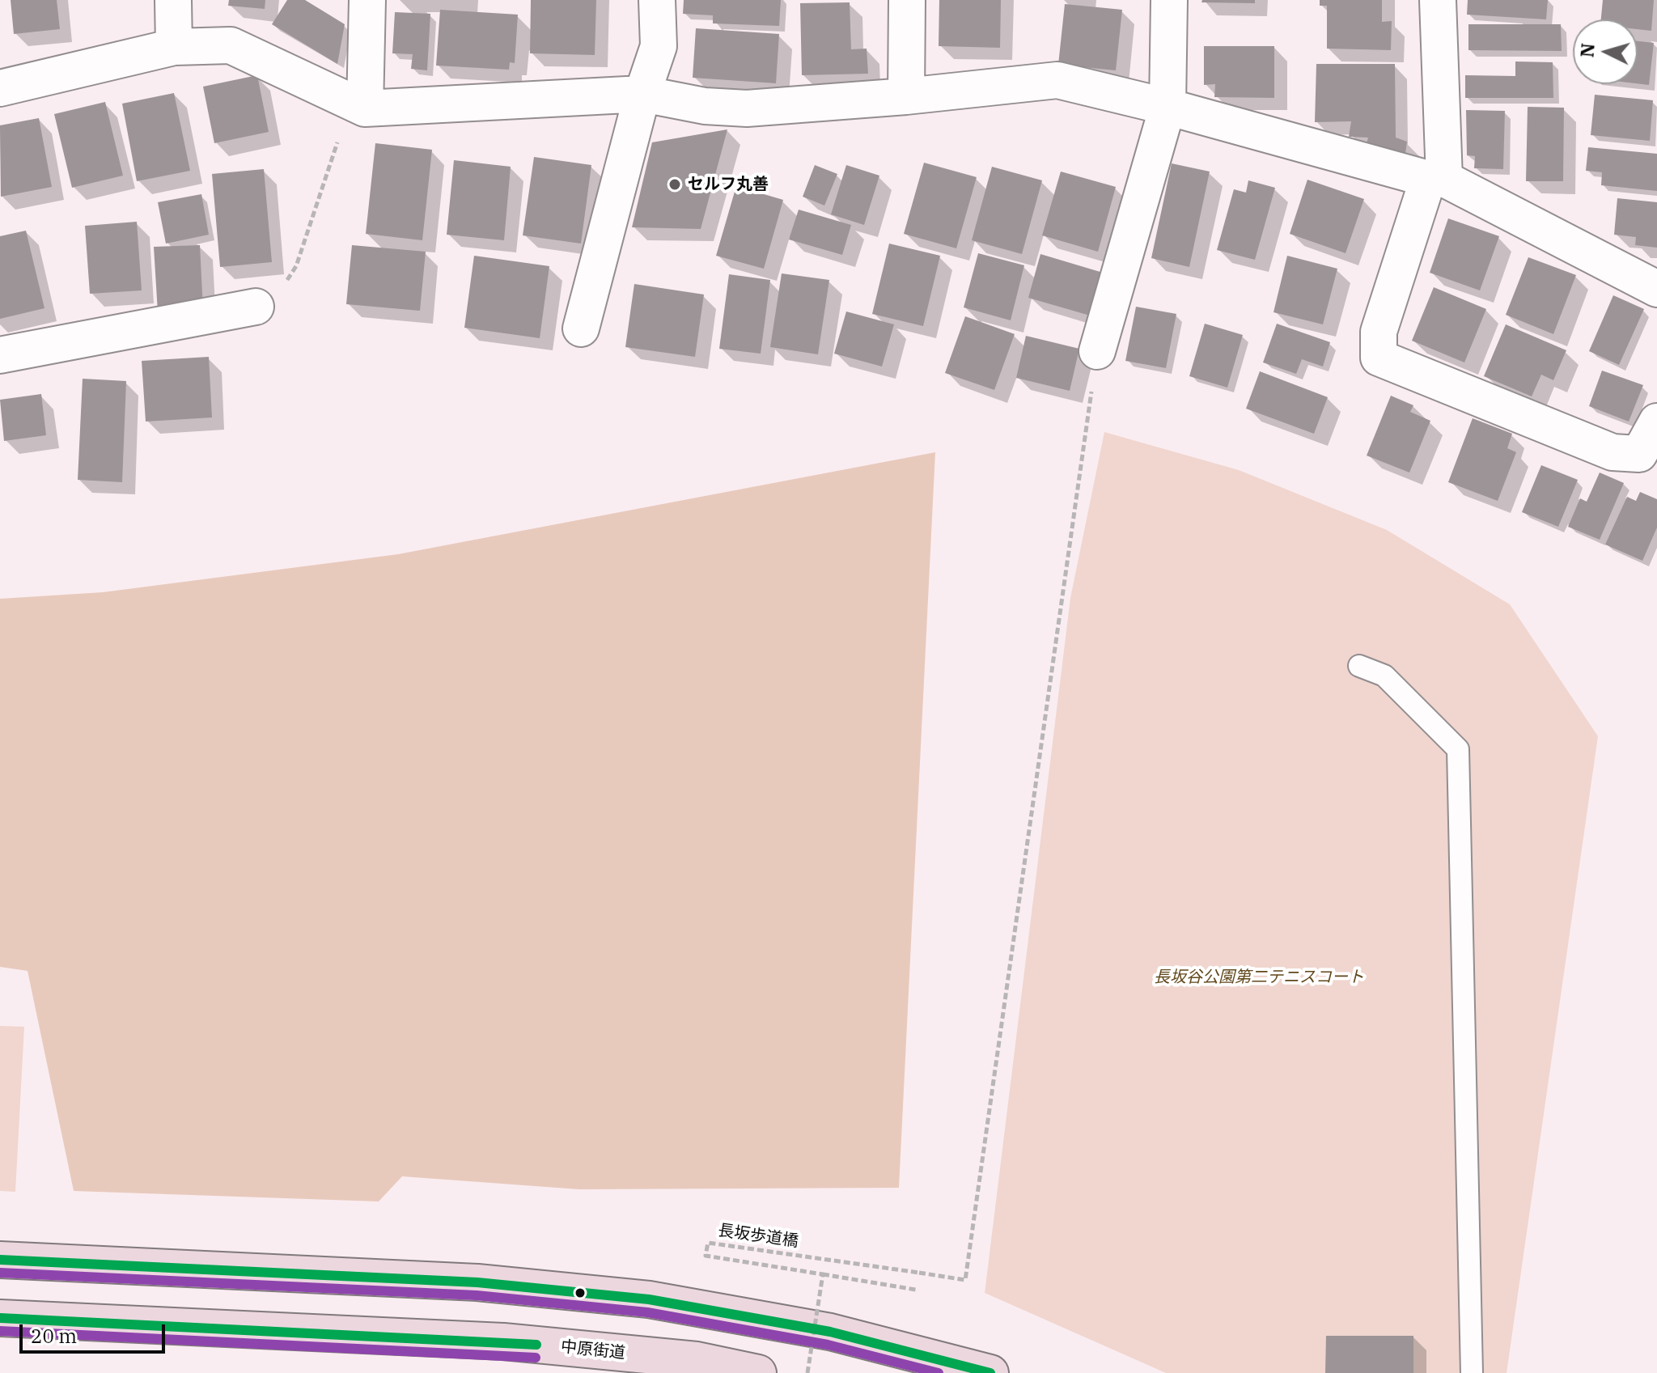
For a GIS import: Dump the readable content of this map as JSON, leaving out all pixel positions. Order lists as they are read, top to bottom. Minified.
{"streets":{"main road":["中原街道"],"path":["長坂歩道橋"]},"parks":["長坂谷公園第二テニスコート"],"places":["セルフ丸善"],"scale_bar":"20 m","north":"left"}
